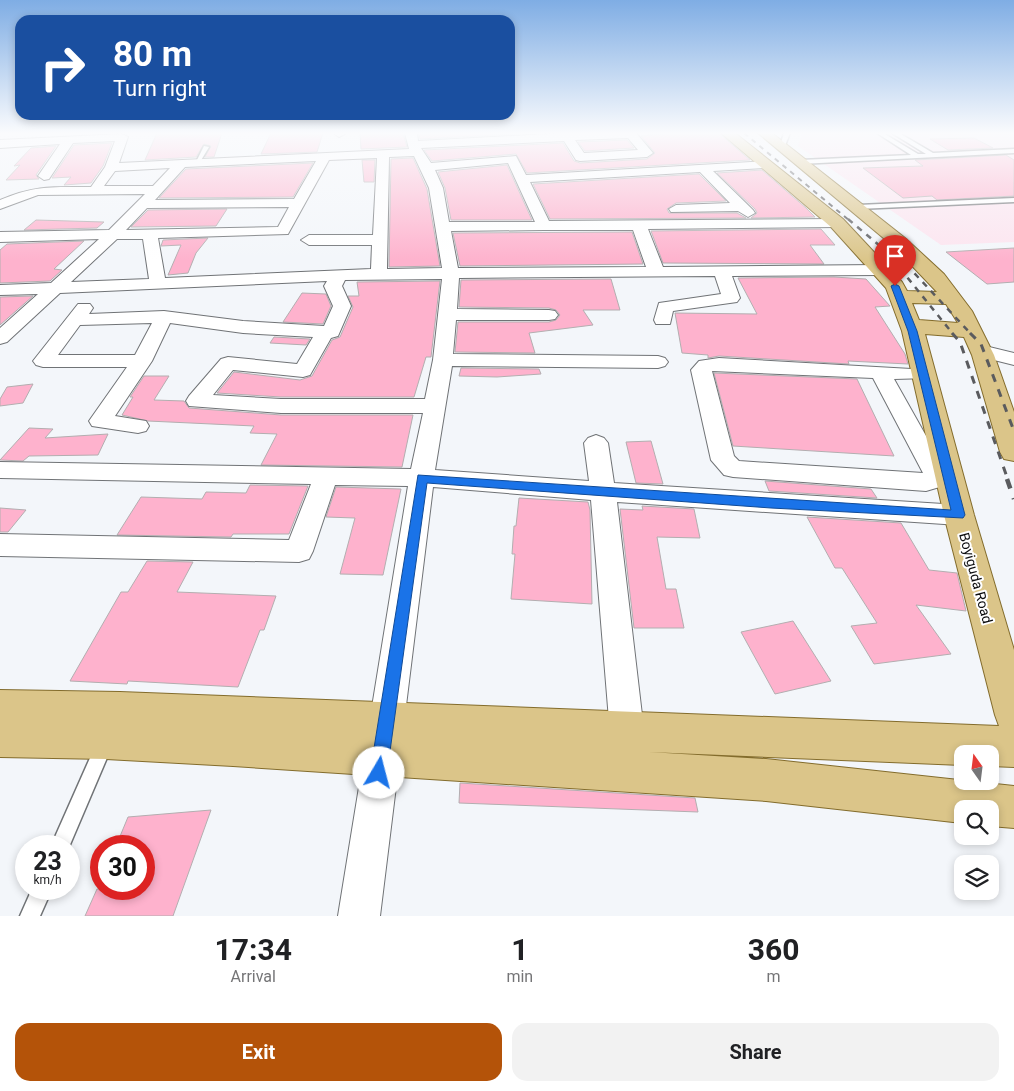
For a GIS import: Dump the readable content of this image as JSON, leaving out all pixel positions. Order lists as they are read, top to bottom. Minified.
{"streets":{"main road":["Boyiguda Road"]},"north":"top","page":{"turn":["80 m","Turn right"],"speed":"23 km/h","limit":"30","eta":["17:34","Arrival","1","min","360","m"],"buttons":["Exit","Share"]}}
